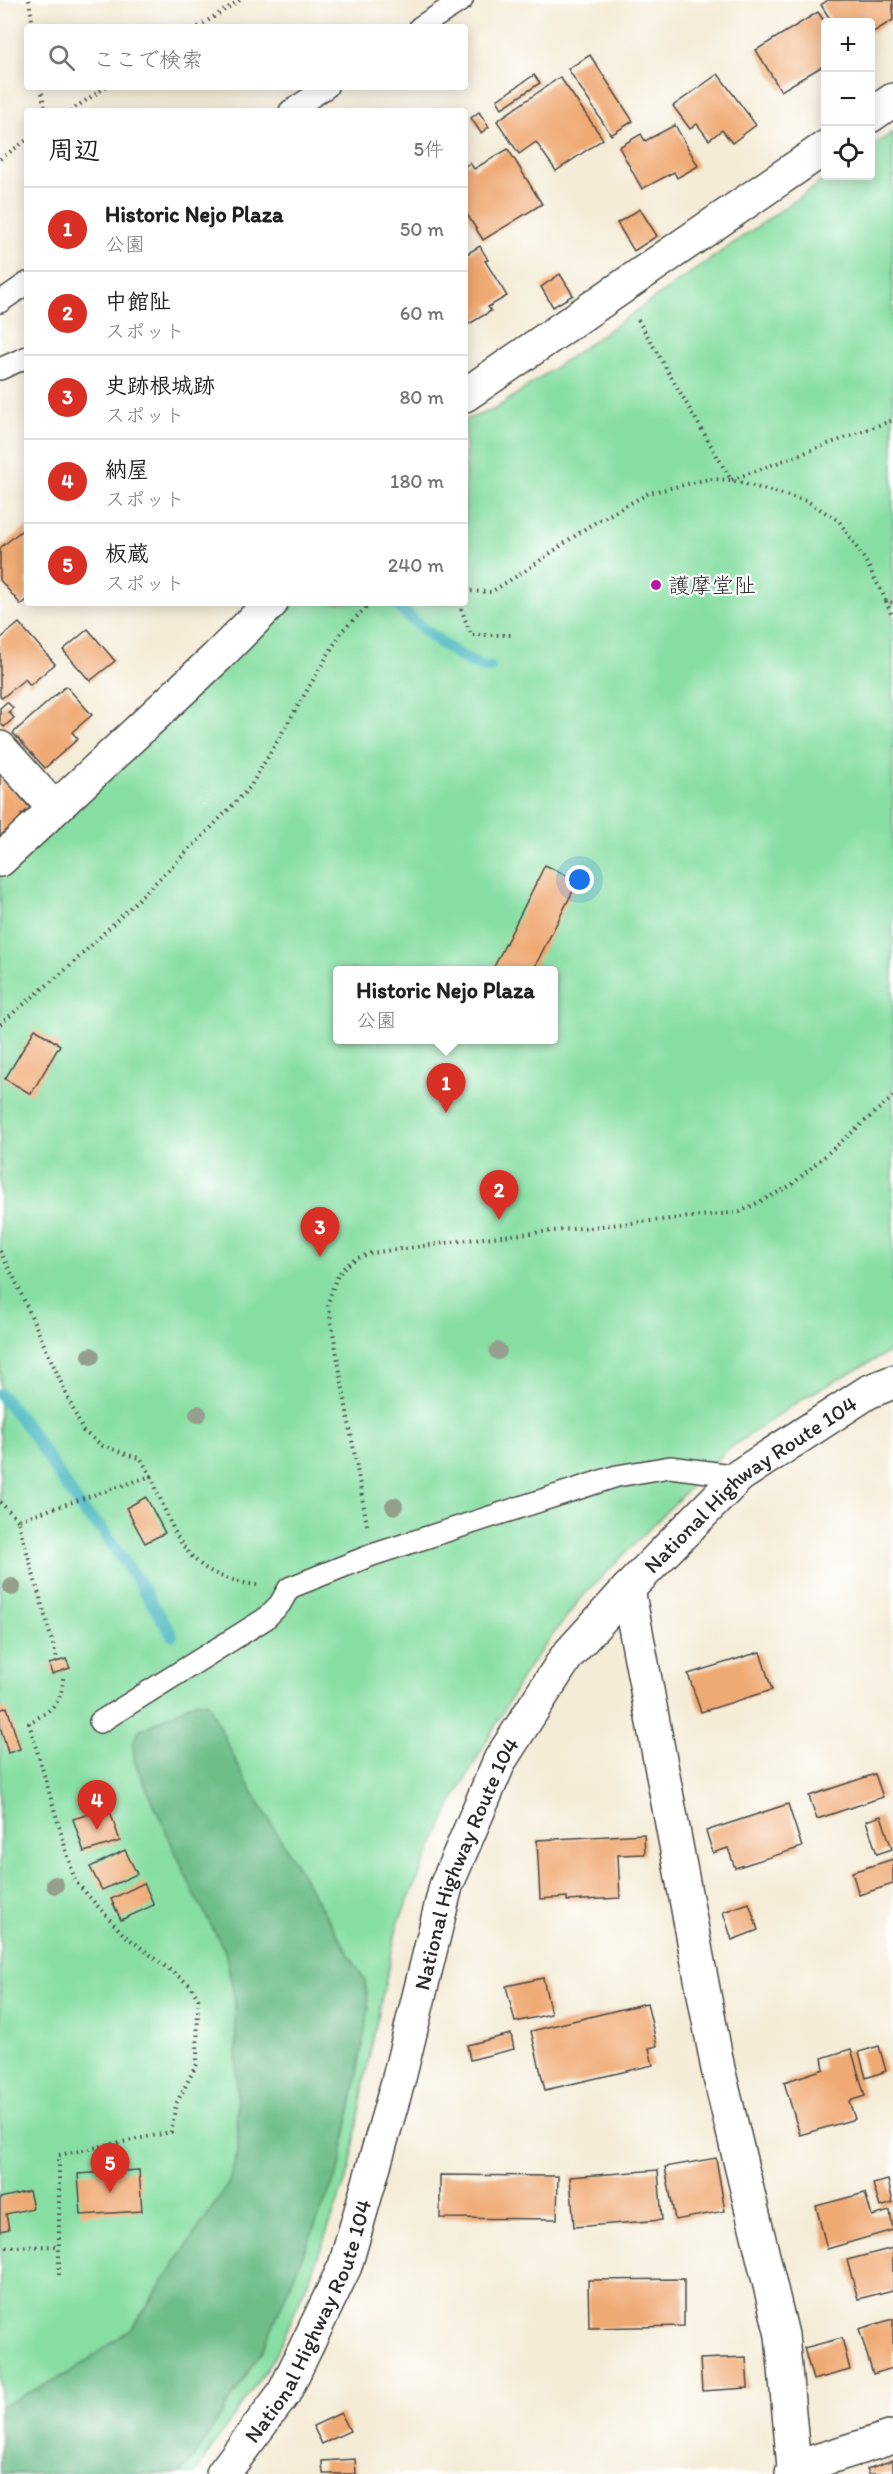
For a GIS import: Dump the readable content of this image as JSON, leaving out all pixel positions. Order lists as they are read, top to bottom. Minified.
{"streets":{"main road":["National Highway Route 104"]},"places":["護摩堂阯"],"page":{"map_buttons":["+","−"],"search":"ここで検索","heading":["周辺","5件"],"list":[{"mark":"1","name":"Historic Nejo Plaza","note":"公園","value":"50 m"},{"mark":"2","name":"中館阯","note":"スポット","value":"60 m"},{"mark":"3","name":"史跡根城跡","note":"スポット","value":"80 m"},{"mark":"4","name":"納屋","note":"スポット","value":"180 m"},{"mark":"5","name":"板蔵","note":"スポット","value":"240 m"}],"popup":["Historic Nejo Plaza","公園"],"pins":["1","2","3","4","5"]}}
